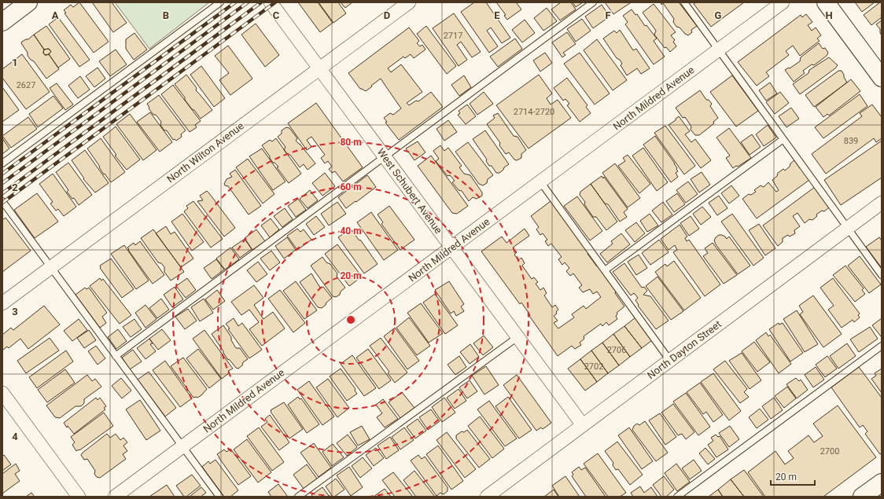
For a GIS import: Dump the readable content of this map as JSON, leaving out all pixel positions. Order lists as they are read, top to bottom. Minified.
{"streets":{"street":["North Mildred Avenue","North Wilton Avenue","West Schubert Avenue","North Dayton Street"]},"crossings":[["North Mildred Avenue","West Schubert Avenue"],["North Wilton Avenue","West Schubert Avenue"],["West Schubert Avenue","North Dayton Street"]],"house_numbers":["2717","2627","2714-2720","839","2706","2702","2700"],"scale_bar":"20 m","grid":{"columns":["A","B","C","D","E","F","G","H"],"rows":["1","2","3","4"]},"rings":["80 m","60 m","40 m","20 m"]}
